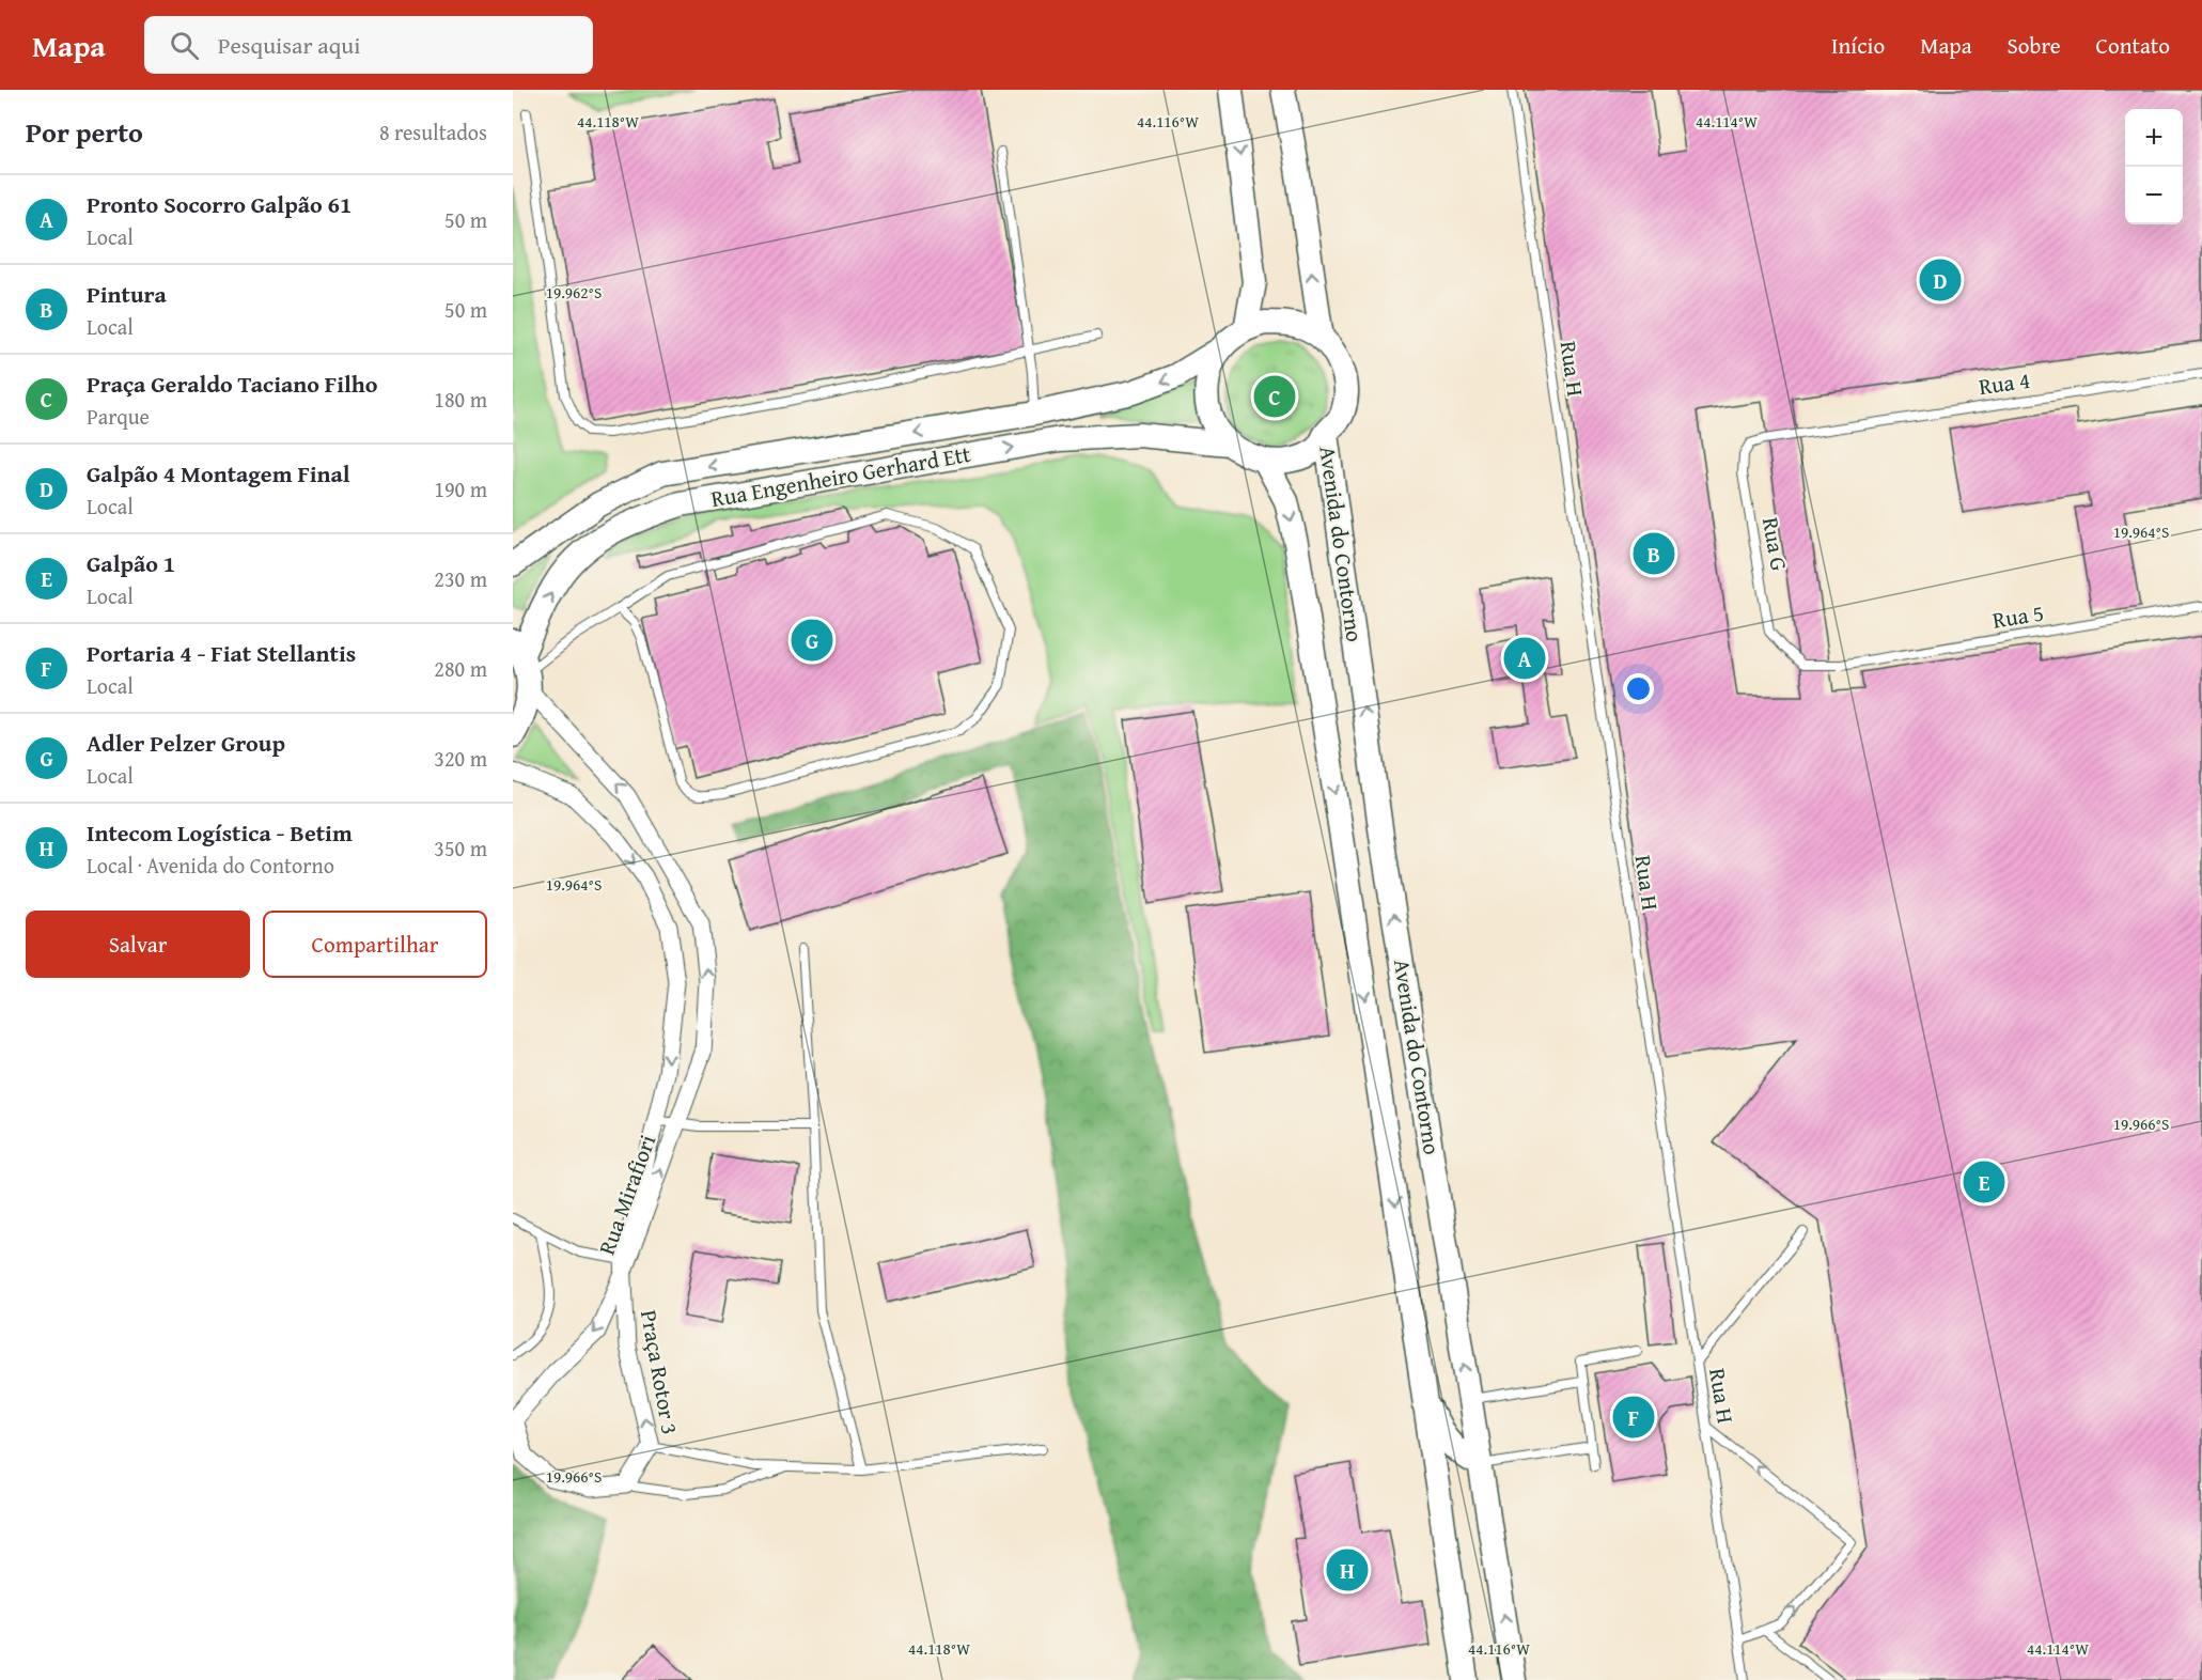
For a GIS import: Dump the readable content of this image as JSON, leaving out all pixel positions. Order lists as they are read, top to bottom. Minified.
{"streets":{"street":["Rua Engenheiro Gerhard Ett","Avenida do Contorno","Rua Mirafiori","Praça Rotor 3"],"lane":["Rua H","Rua 4","Rua G","Rua 5"]},"crossings":[["Rua 4","Rua G"],["Rua Engenheiro Gerhard Ett","Avenida do Contorno"],["Rua Engenheiro Gerhard Ett","Rua Mirafiori"],["Rua G","Rua 5"],["Rua Mirafiori","Praça Rotor 3"]],"page":{"header":"Mapa","search":"Pesquisar aqui","nav":["Início","Mapa","Sobre","Contato"],"heading":["Por perto","8 resultados"],"map_buttons":["+","−"],"list":[{"mark":"A","name":"Pronto Socorro Galpão 61","note":"Local","value":"50 m"},{"mark":"B","name":"Pintura","note":"Local","value":"50 m"},{"mark":"C","name":"Praça Geraldo Taciano Filho","note":"Parque","value":"180 m"},{"mark":"D","name":"Galpão 4 Montagem Final","note":"Local","value":"190 m"},{"mark":"E","name":"Galpão 1","note":"Local","value":"230 m"},{"mark":"F","name":"Portaria 4 - Fiat Stellantis","note":"Local","value":"280 m"},{"mark":"G","name":"Adler Pelzer Group","note":"Local","value":"320 m"},{"mark":"H","name":"Intecom Logística - Betim","note":"Local · Avenida do Contorno","value":"350 m"}],"pins":["D","C","B","G","A","E","F","H"],"buttons":["Salvar","Compartilhar"]},"coordinates":["44.118°W","44.116°W","44.114°W","19.962°S","19.964°S","19.966°S"]}
